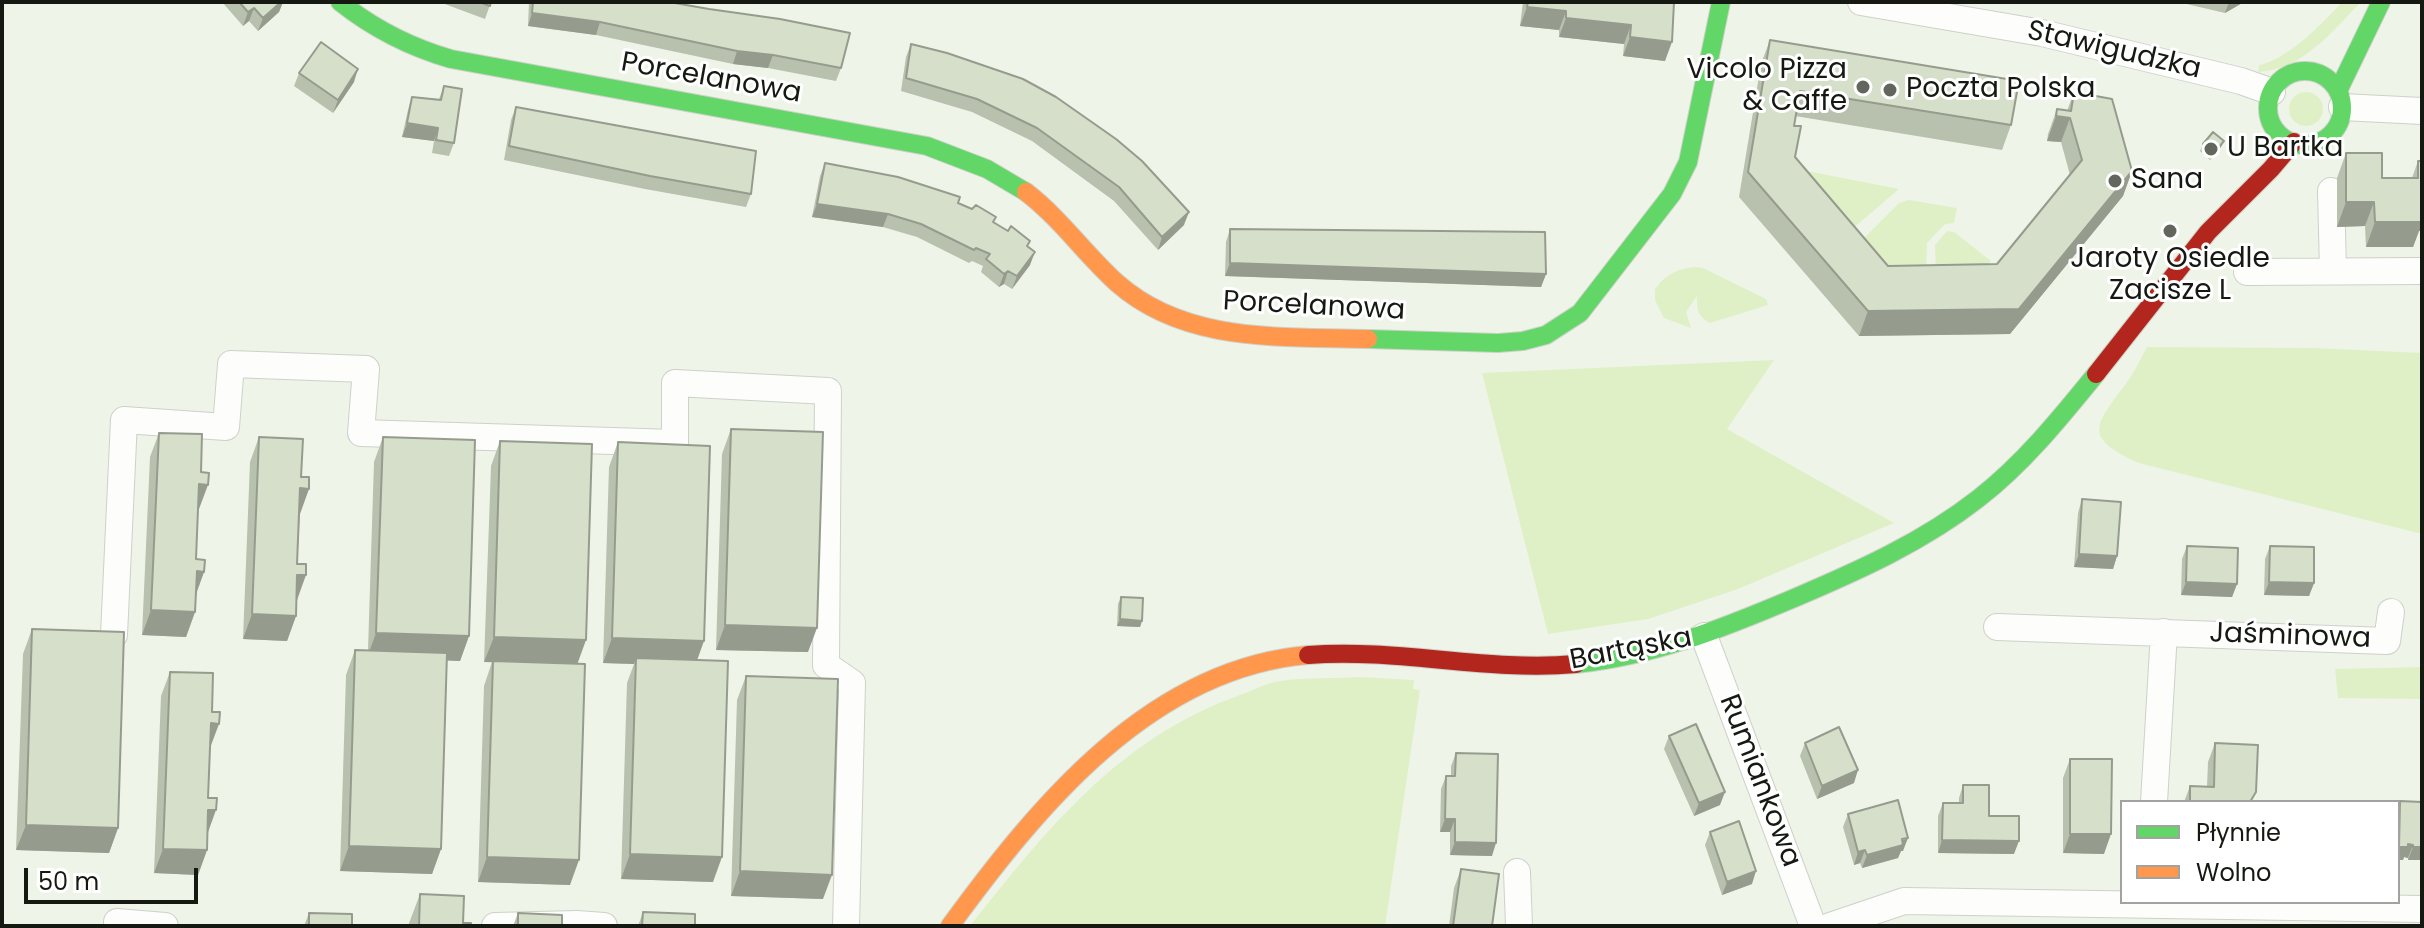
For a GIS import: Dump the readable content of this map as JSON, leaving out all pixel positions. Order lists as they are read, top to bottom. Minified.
{"streets":{"street":["Stawigudzka","Porcelanowa","Jaśminowa","Bartąska","Rumiankowa"]},"crossings":[["Stawigudzka","Bartąska"],["Bartąska","Rumiankowa"]],"places":["Vicolo Pizza & Caffe","Poczta Polska","U Bartka","Sana","Jaroty Osiedle Zacisze L"],"legend":["Płynnie","Wolno"],"scale_bar":"50 m"}
